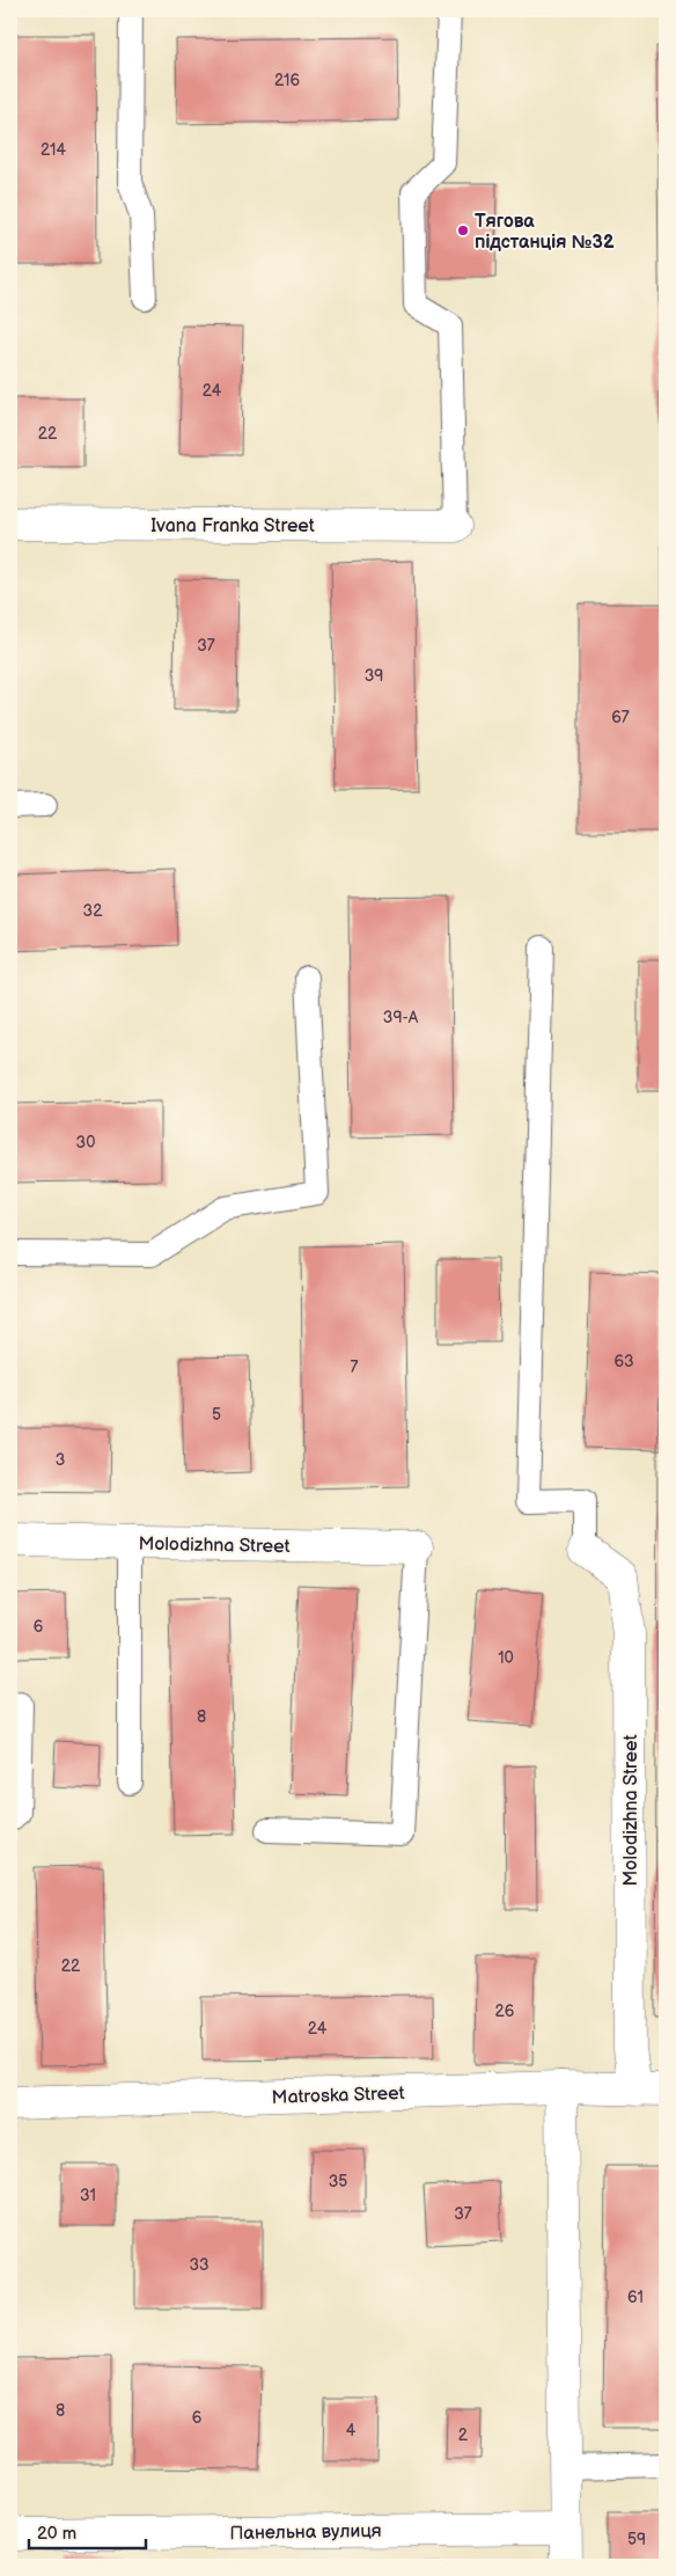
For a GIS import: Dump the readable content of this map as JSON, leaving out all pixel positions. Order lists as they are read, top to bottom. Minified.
{"streets":{"street":["Ivana Franka Street","Molodizhna Street","Matroska Street","Панельна вулиця"]},"crossings":[["Molodizhna Street","Matroska Street"]],"places":["Тягова пiдстанцiя №32"],"house_numbers":["216","214","24","22","37","39","67","32","39-А","30","63","7","5","3","6","10","8","22","26","24","35","31","37","33","61","8","6","4","2","59"],"scale_bar":"20 m"}
